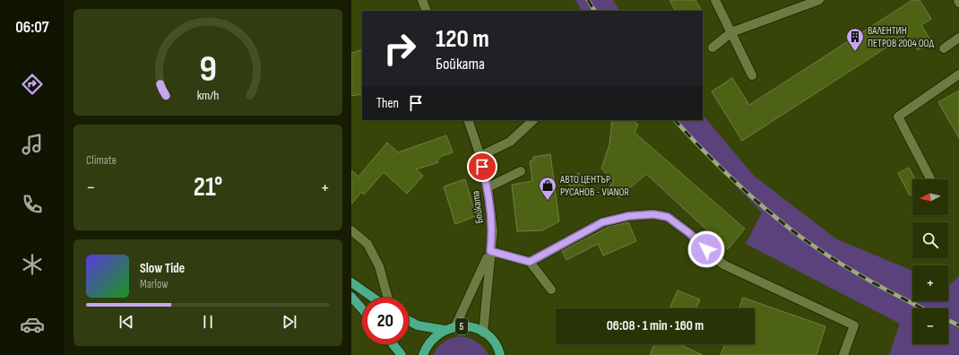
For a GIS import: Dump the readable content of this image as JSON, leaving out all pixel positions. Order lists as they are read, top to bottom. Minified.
{"streets":{"main road":["5"],"street":["Бойката"]},"crossings":[["Бойката","5"]],"places":{"building":["ВАЛЕНТИН ПЕТРОВ 2004 ООД"],"shop":["АВТО ЦЕНТЪР РУСАНОВ - VIANOR"]},"north":"left","page":{"tabs":"06:07","turn":["120 m","Бойката"],"then":"Then","tile":"Climate","heat":["−","21°","+"],"map_buttons":["+","−"],"song":["Slow Tide","Marlow"],"limit":"20","trip":"06:08 · 1 min · 160 m","gauge":["9","km/h"]}}
